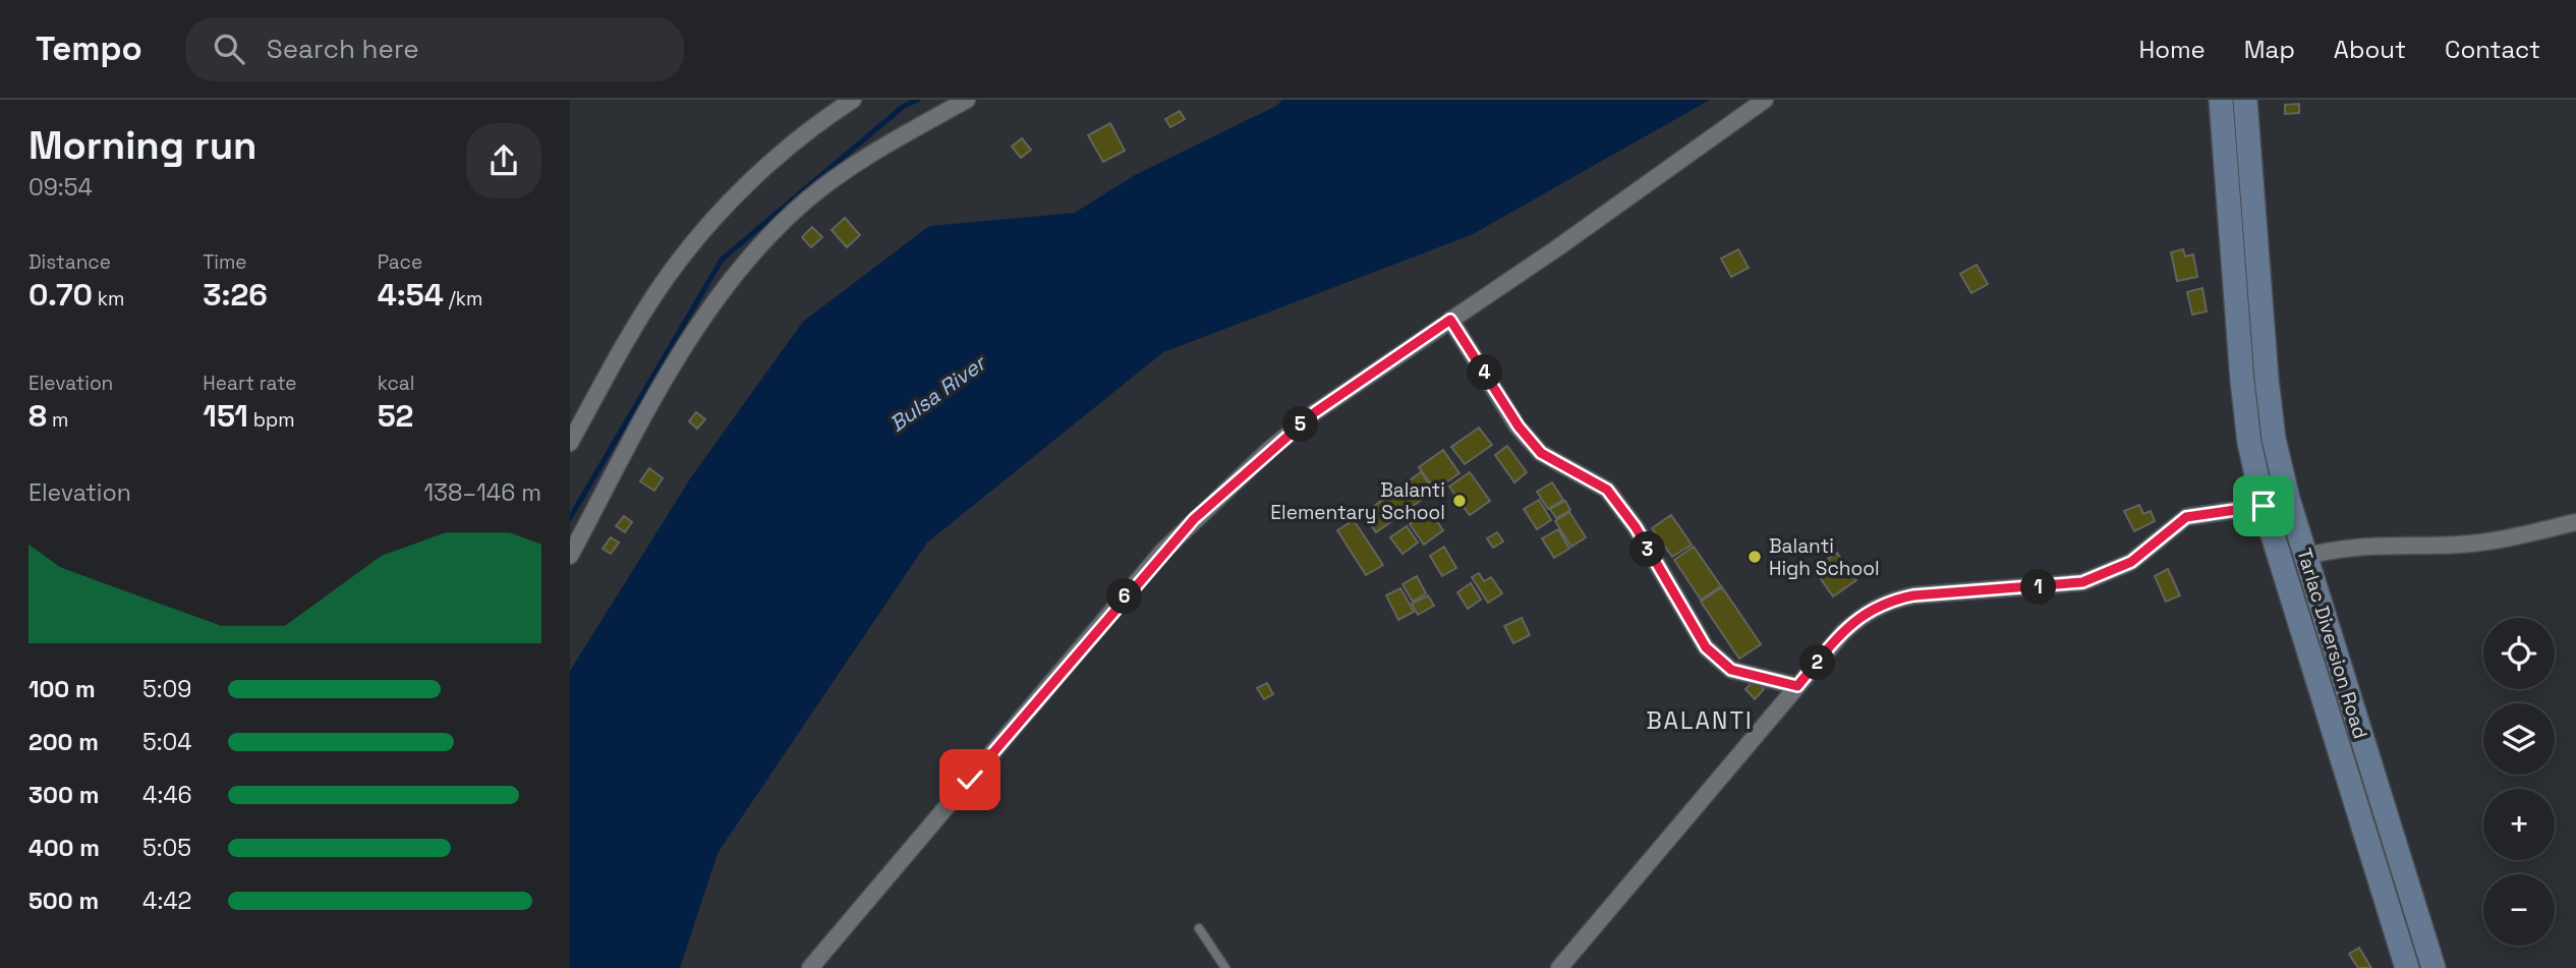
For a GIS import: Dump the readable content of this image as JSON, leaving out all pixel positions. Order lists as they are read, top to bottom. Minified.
{"streets":{"main road":["Tarlac Diversion Road"]},"districts":["BALANTI"],"water":["Bulsa River"],"places":["Balanti Elementary School","Balanti High School"],"page":{"header":"Tempo","search":"Search here","nav":["Home","Map","About","Contact"],"heading":["Morning run","09:54"],"stats":[["Distance","0.70 km"],["Time","3:26"],["Pace","4:54 /km"],["Elevation","8 m"],["Heart rate","151 bpm"],["kcal","52"]],"pins":["4","5","3","1","6","2"],"chart":["Elevation","138–146 m"],"map_buttons":["+","−"],"list":[{"name":"100 m","note":"5:09"},{"name":"200 m","note":"5:04"},{"name":"300 m","note":"4:46"},{"name":"400 m","note":"5:05"},{"name":"500 m","note":"4:42"}]}}
